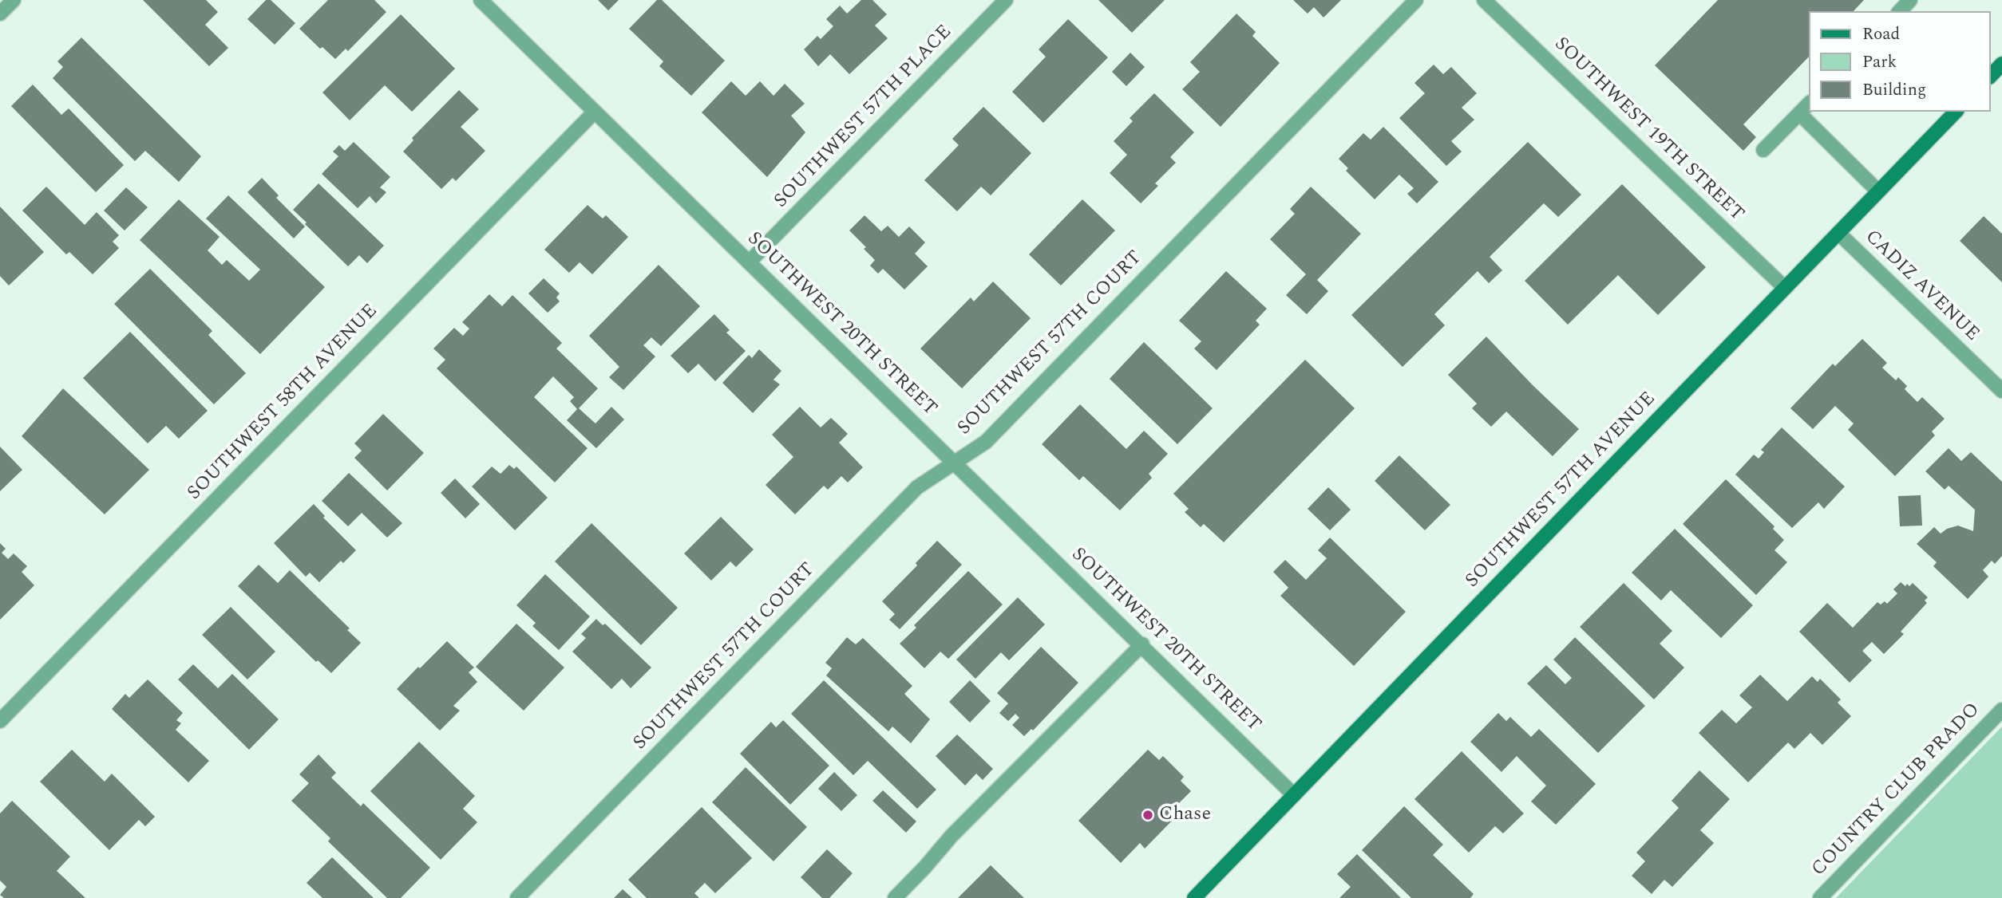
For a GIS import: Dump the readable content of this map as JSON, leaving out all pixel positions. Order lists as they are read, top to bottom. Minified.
{"streets":{"main road":["SOUTHWEST 57TH AVENUE"],"street":["SOUTHWEST 57TH PLACE","SOUTHWEST 19TH STREET","CADIZ AVENUE","SOUTHWEST 20TH STREET","SOUTHWEST 57TH COURT","SOUTHWEST 58TH AVENUE","COUNTRY CLUB PRADO"]},"crossings":[["SOUTHWEST 57TH PLACE","SOUTHWEST 20TH STREET"],["SOUTHWEST 19TH STREET","SOUTHWEST 57TH AVENUE"],["CADIZ AVENUE","SOUTHWEST 57TH AVENUE"],["SOUTHWEST 20TH STREET","SOUTHWEST 57TH COURT"],["SOUTHWEST 20TH STREET","SOUTHWEST 58TH AVENUE"],["SOUTHWEST 20TH STREET","SOUTHWEST 57TH AVENUE"]],"places":["Chase"],"legend":["Road","Park","Building"]}
